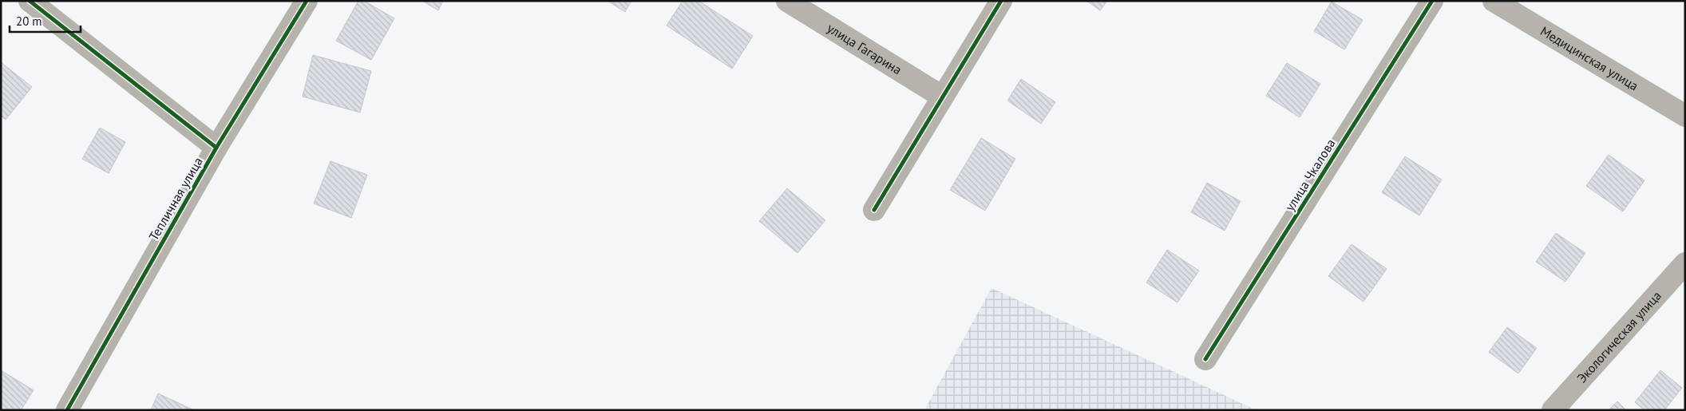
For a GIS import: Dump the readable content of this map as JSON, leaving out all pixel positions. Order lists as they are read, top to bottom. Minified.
{"streets":{"street":["улица Гагарина","Медицинская улица","улица Чкалова","Тепличная улица","Экологическая улица"]},"scale_bar":"20 m"}
